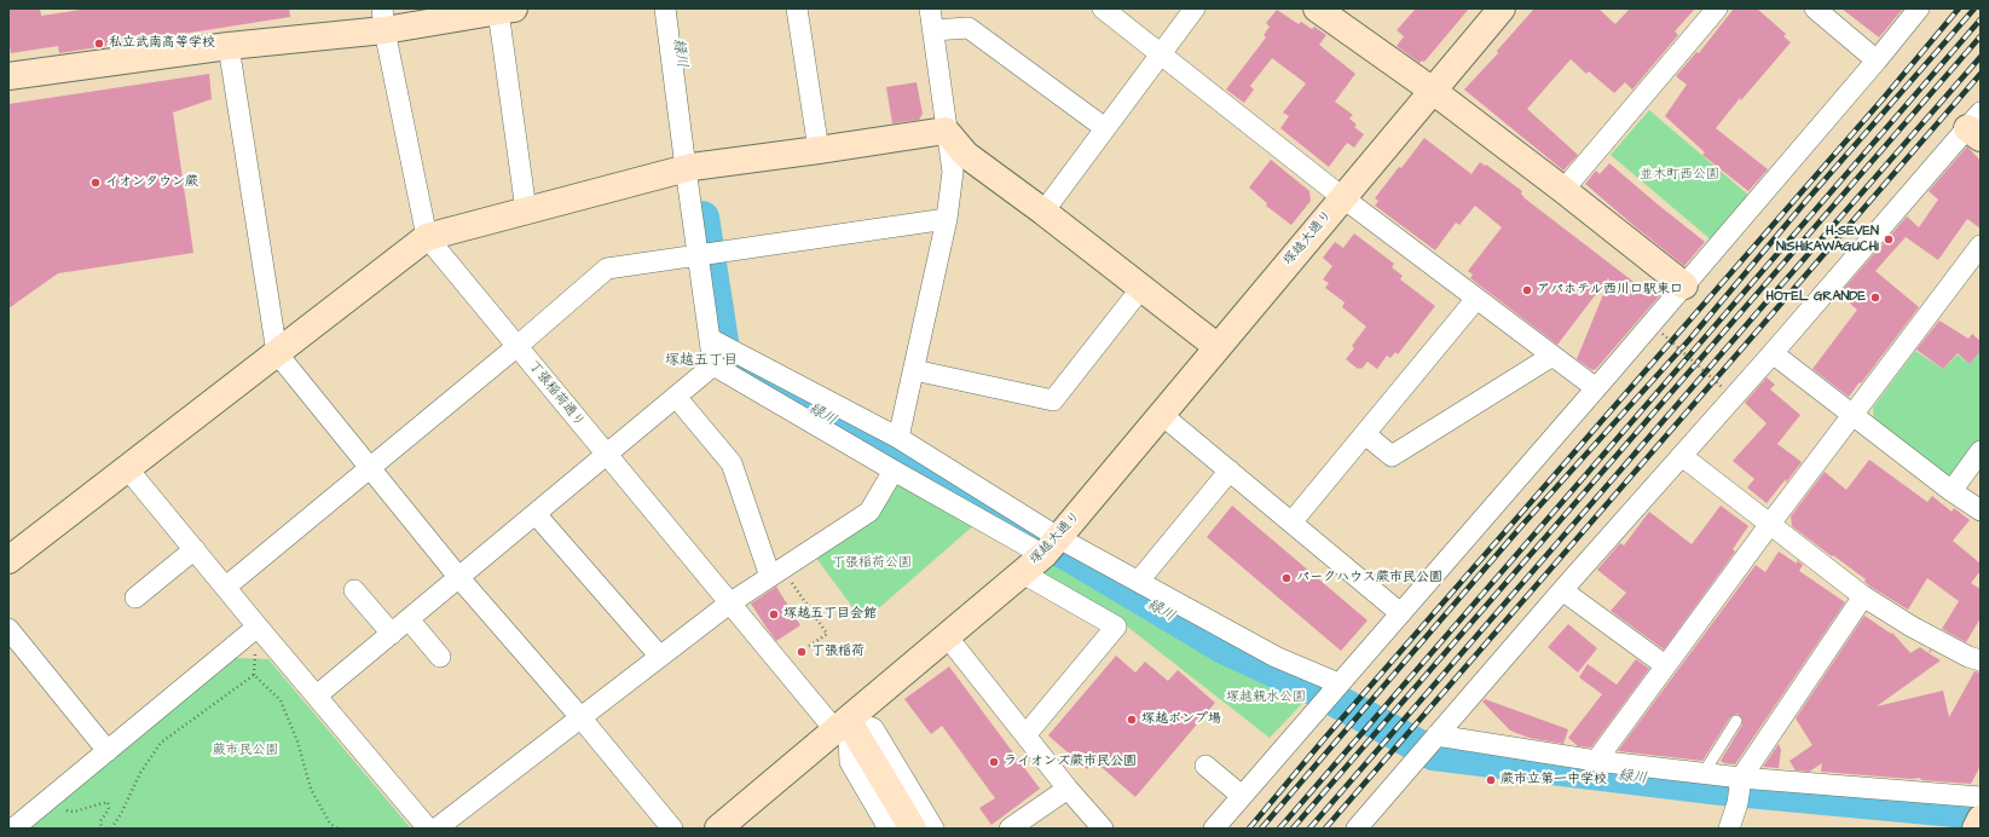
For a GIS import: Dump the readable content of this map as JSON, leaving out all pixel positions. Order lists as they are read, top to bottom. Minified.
{"streets":{"street":["塚越大通り","丁張稲荷通り"]},"crossings":[["塚越大通り","丁張稲荷通り"]],"districts":["塚越五丁目"],"water":["緑川"],"parks":["並木町西公園","丁張稲荷公園","塚越親水公園","蕨市民公園"],"places":["私立武南高等学校","イオンタウン蕨","H-SEVEN NISHIKAWAGUCHI","アパホテル西川口駅東口","HOTEL GRANDE","パークハウス蕨市民公園","塚越五丁目会館","丁張稲荷","塚越ポンプ場","ライオンズ蕨市民公園","蕨市立第一中学校"]}
